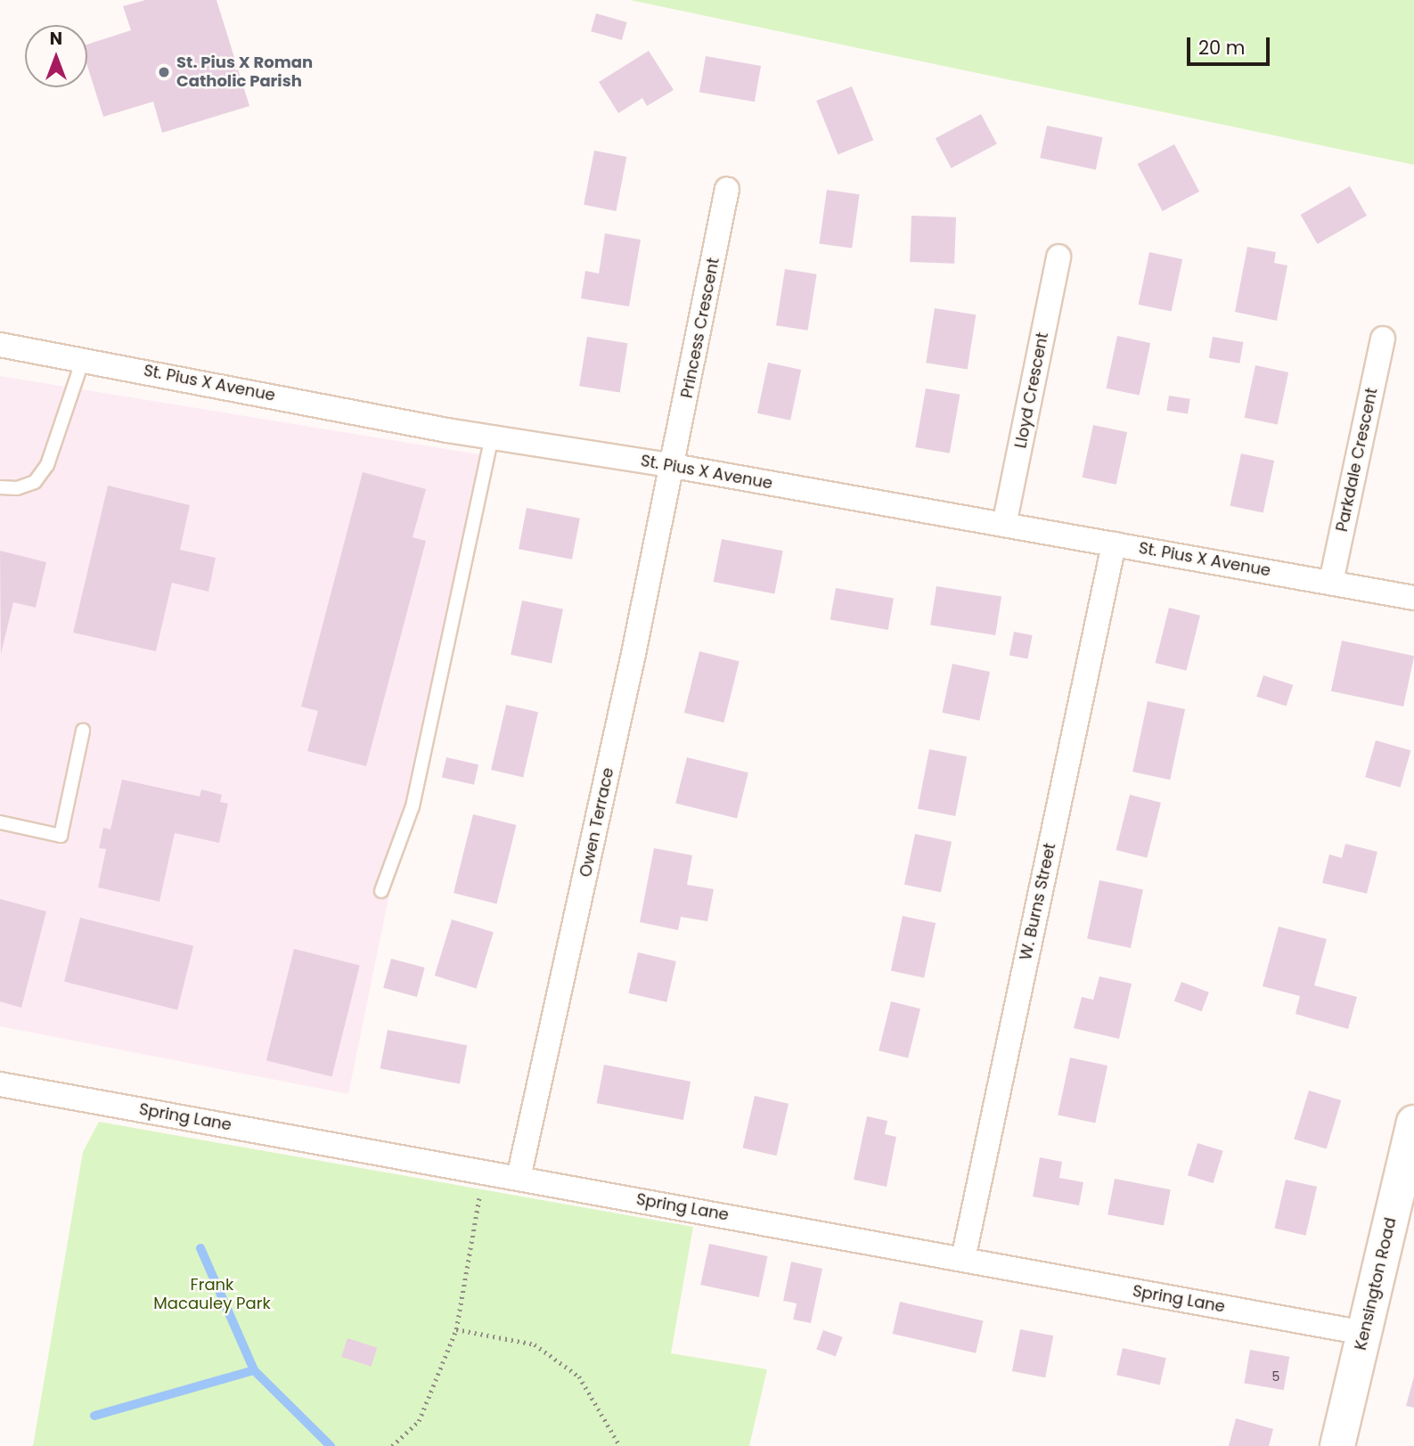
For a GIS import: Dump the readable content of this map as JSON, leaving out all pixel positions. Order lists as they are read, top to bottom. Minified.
{"streets":{"street":["Princess Crescent","St. Pius X Avenue","Lloyd Crescent","Parkdale Crescent","Owen Terrace","W. Burns Street","Spring Lane","Kensington Road"]},"crossings":[["Princess Crescent","St. Pius X Avenue"],["Princess Crescent","Owen Terrace"],["St. Pius X Avenue","Lloyd Crescent"],["St. Pius X Avenue","Parkdale Crescent"],["St. Pius X Avenue","Owen Terrace"],["St. Pius X Avenue","W. Burns Street"],["Owen Terrace","Spring Lane"],["W. Burns Street","Spring Lane"],["Spring Lane","Kensington Road"]],"parks":["Frank Macauley Park"],"places":["St. Pius X Roman Catholic Parish"],"house_numbers":["5"],"scale_bar":"20 m","north":"top"}
